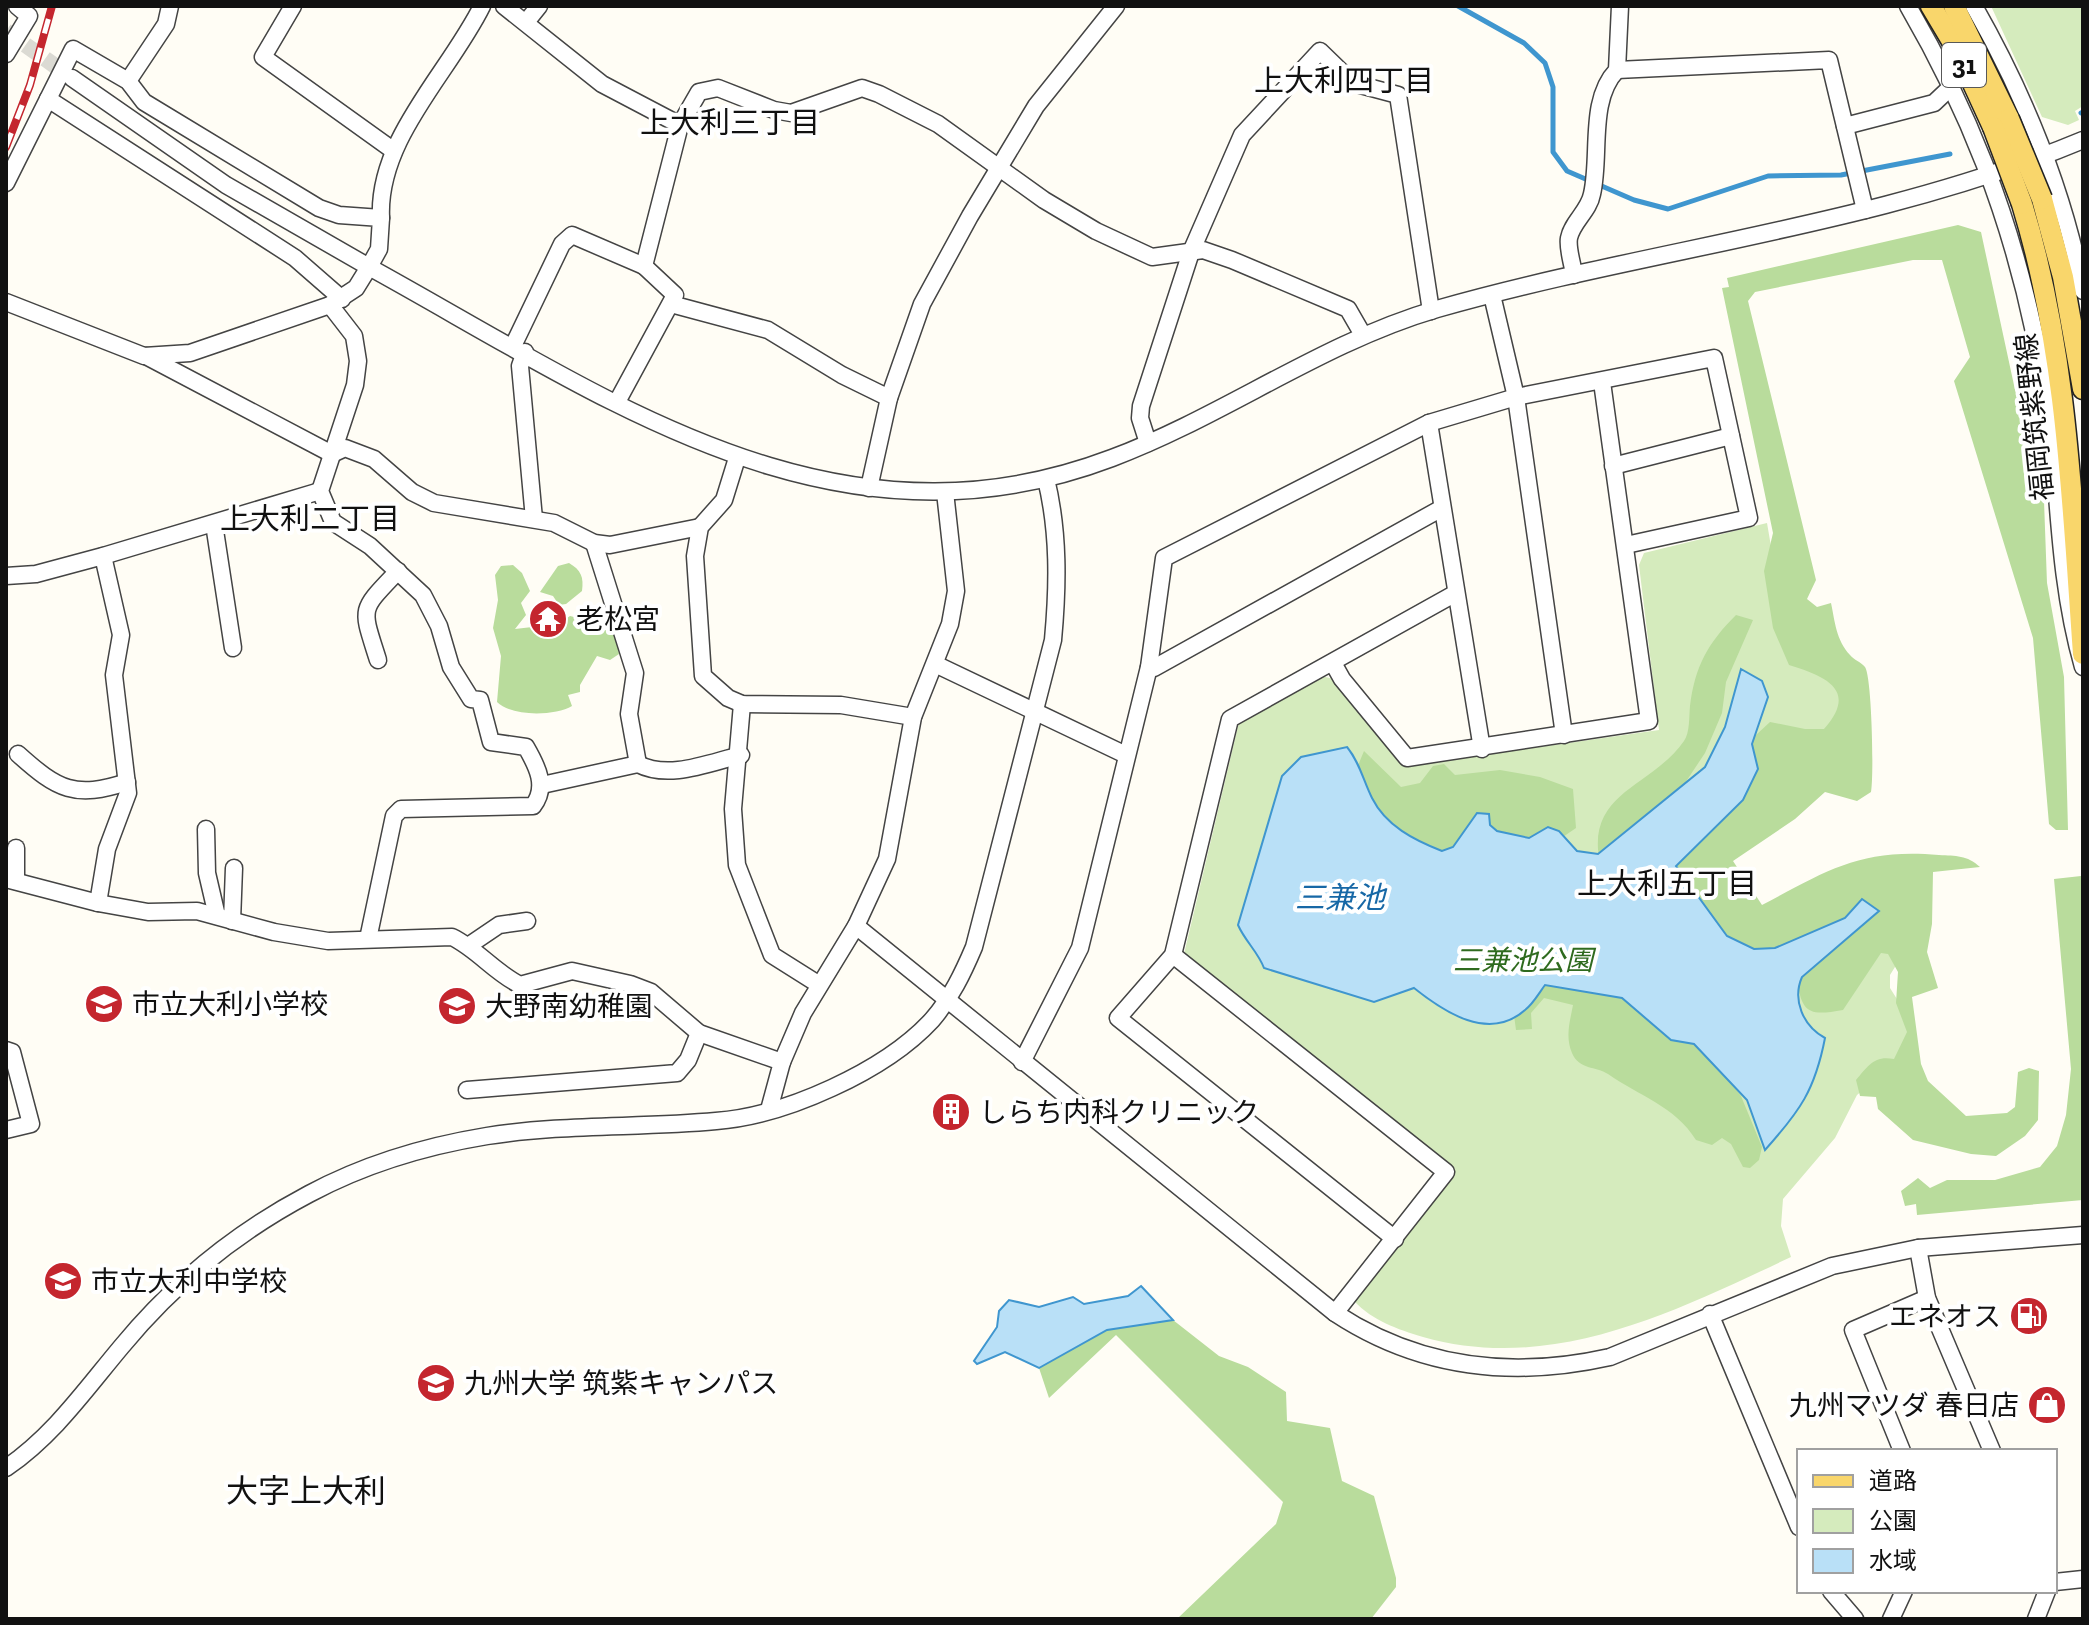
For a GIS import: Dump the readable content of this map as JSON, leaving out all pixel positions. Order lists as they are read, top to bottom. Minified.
{"streets":{"main road":["31","福岡筑紫野線"]},"districts":["上大利四丁目","上大利三丁目","上大利二丁目","上大利五丁目","大字上大利"],"water":["三兼池"],"parks":["三兼池公園"],"places":{"temple":["老松宮"],"school or university":["市立大利小学校","大野南幼稚園","市立大利中学校","九州大学 筑紫キャンパス"],"building":["しらち内科クリニック"],"fuel station":["エネオス"],"shop":["九州マツダ 春日店"]},"legend":["道路","公園","水域"]}
